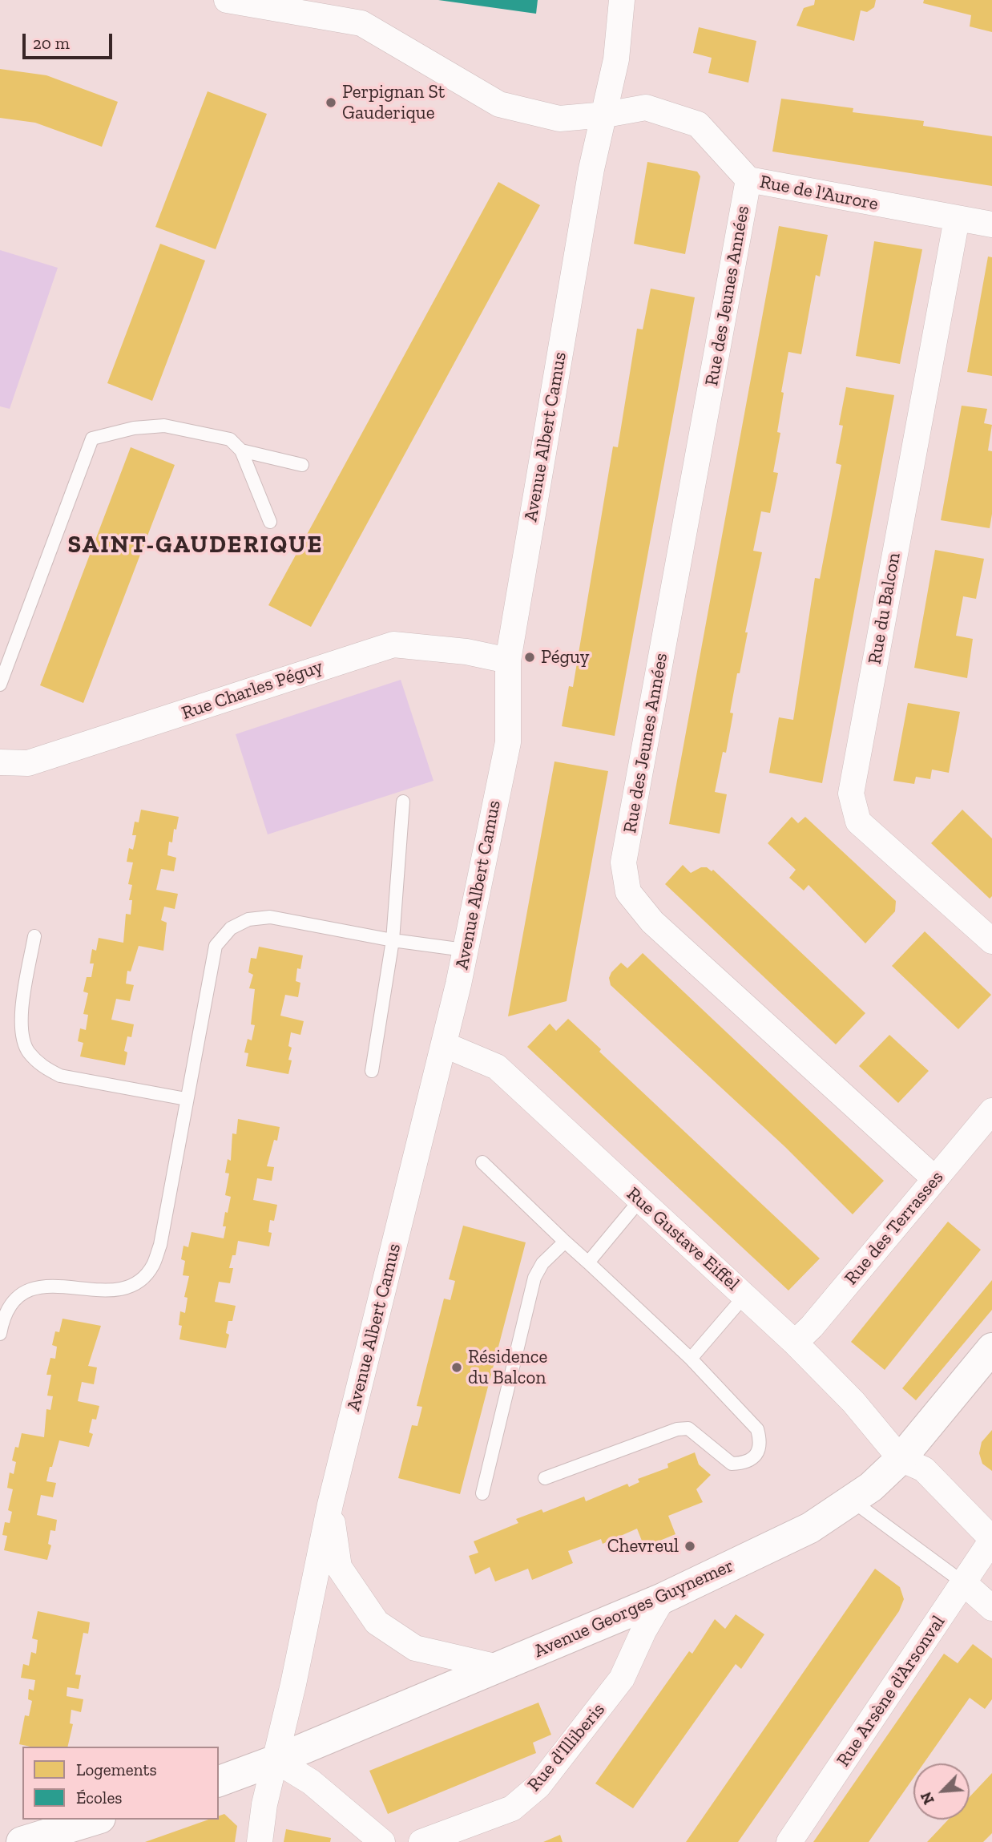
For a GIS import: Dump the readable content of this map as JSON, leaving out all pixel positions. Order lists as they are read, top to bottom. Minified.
{"streets":{"street":["Rue de l'Aurore","Rue des Jeunes Années","Avenue Albert Camus","Rue du Balcon","Rue Charles Péguy","Rue des Terrasses","Rue Gustave Eiffel","Avenue Georges Guynemer","Rue Arsène d'Arsonval","Rue d'Illiberis"]},"crossings":[["Rue de l'Aurore","Rue des Jeunes Années"],["Rue de l'Aurore","Avenue Albert Camus"],["Rue de l'Aurore","Rue du Balcon"],["Rue des Jeunes Années","Rue des Terrasses"],["Avenue Albert Camus","Rue Charles Péguy"],["Avenue Albert Camus","Rue Gustave Eiffel"],["Avenue Albert Camus","Avenue Georges Guynemer"],["Rue des Terrasses","Rue Gustave Eiffel"],["Rue Gustave Eiffel","Avenue Georges Guynemer"],["Avenue Georges Guynemer","Rue d'Illiberis"]],"districts":["SAINT-GAUDERIQUE"],"places":["Perpignan St Gauderique","Péguy","Résidence du Balcon","Chevreul"],"legend":["Logements","Écoles"],"scale_bar":"20 m","north":"bottom left"}
